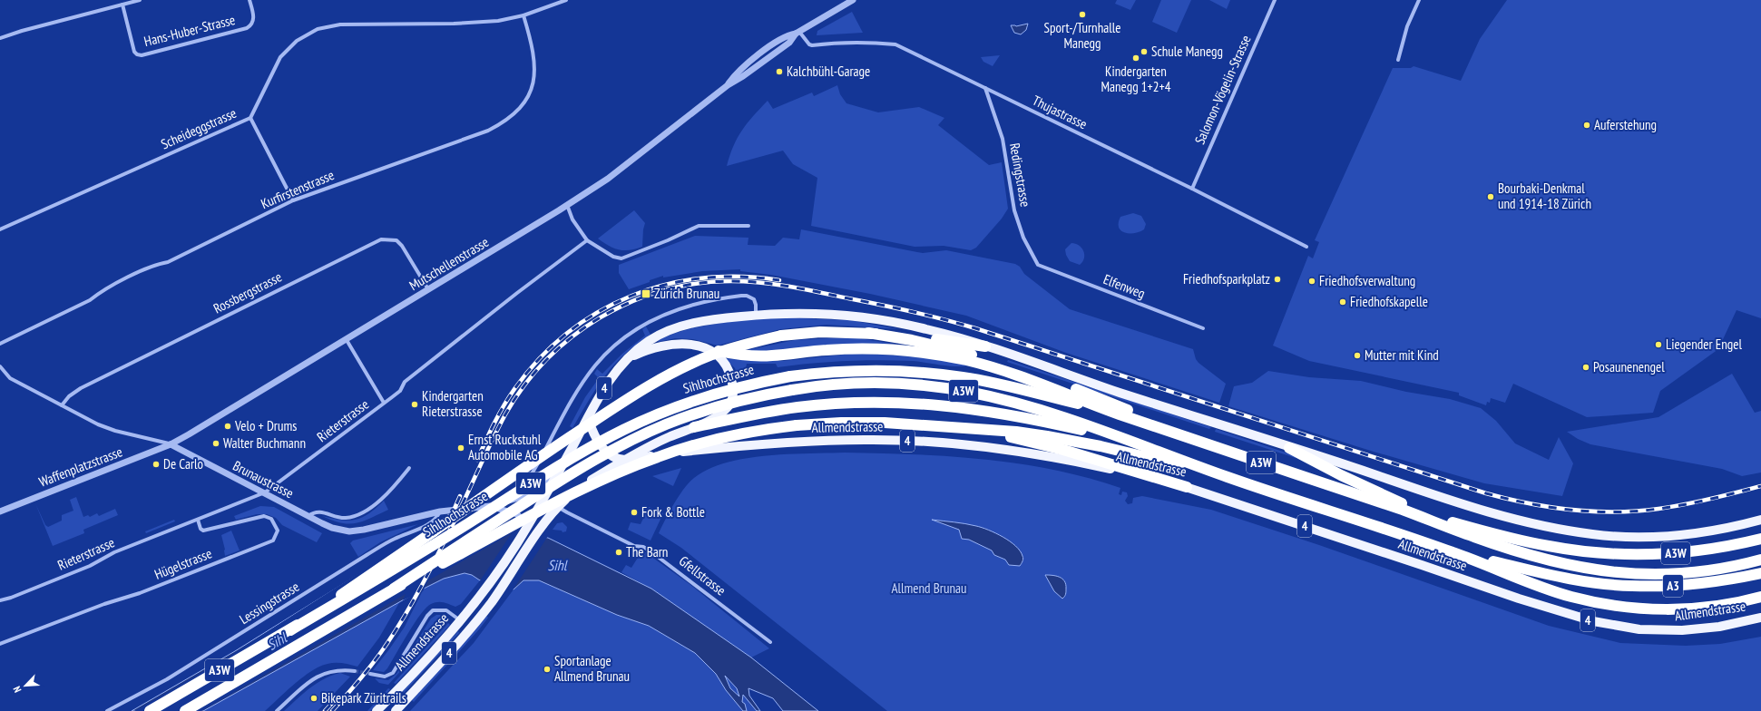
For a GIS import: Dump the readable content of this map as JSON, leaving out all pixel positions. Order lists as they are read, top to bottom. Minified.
{"streets":{"highway":["Sihlhochstrasse","A3W","A3"],"main road":["4","Allmendstrasse"],"street":["Hans-Huber-Strasse","Salomon-Vögelin-Strasse","Thujastrasse","Scheideggstrasse","Redingstrasse","Kurfirstenstrasse","Mutschellenstrasse","Elfenweg","Rossbergstrasse","Rieterstrasse","Waffenplatzstrasse","Brunaustrasse","Hügelstrasse","Gfellstrasse","Lessingstrasse"]},"crossings":[["Salomon-Vögelin-Strasse","Thujastrasse"],["Thujastrasse","Redingstrasse"],["Thujastrasse","Mutschellenstrasse"],["Scheideggstrasse","Kurfirstenstrasse"],["Redingstrasse","Elfenweg"],["Mutschellenstrasse","Rossbergstrasse"],["Mutschellenstrasse","Waffenplatzstrasse"],["Mutschellenstrasse","Brunaustrasse"],["Rossbergstrasse","Brunaustrasse"],["Sihlhochstrasse","A3W"],["4","Allmendstrasse"],["4","Brunaustrasse"],["A3W","A3"],["Rieterstrasse","Brunaustrasse"],["Rieterstrasse","Hügelstrasse"],["Allmendstrasse","Brunaustrasse"],["Allmendstrasse","Gfellstrasse"],["Waffenplatzstrasse","Brunaustrasse"],["Brunaustrasse","Lessingstrasse"]],"water":["Sihl"],"parks":["Allmend Brunau"],"places":{"other":["Sport-/Turnhalle Manegg","Schule Manegg","Kindergarten Manegg 1+2+4","Kalchbühl-Garage","Auferstehung","Bourbaki-Denkmal und 1914-18 Zürich","Friedhofsparkplatz","Friedhofsverwaltung","Friedhofskapelle","Liegender Engel","Mutter mit Kind","Posaunenengel","Kindergarten Rieterstrasse","Velo + Drums","Walter Buchmann","Ernst Ruckstuhl Automobile AG","De Carlo","Fork & Bottle","The Barn","Sportanlage Allmend Brunau","Bikepark Züritrails"],"transit":["Zürich Brunau"]},"north":"bottom left"}
